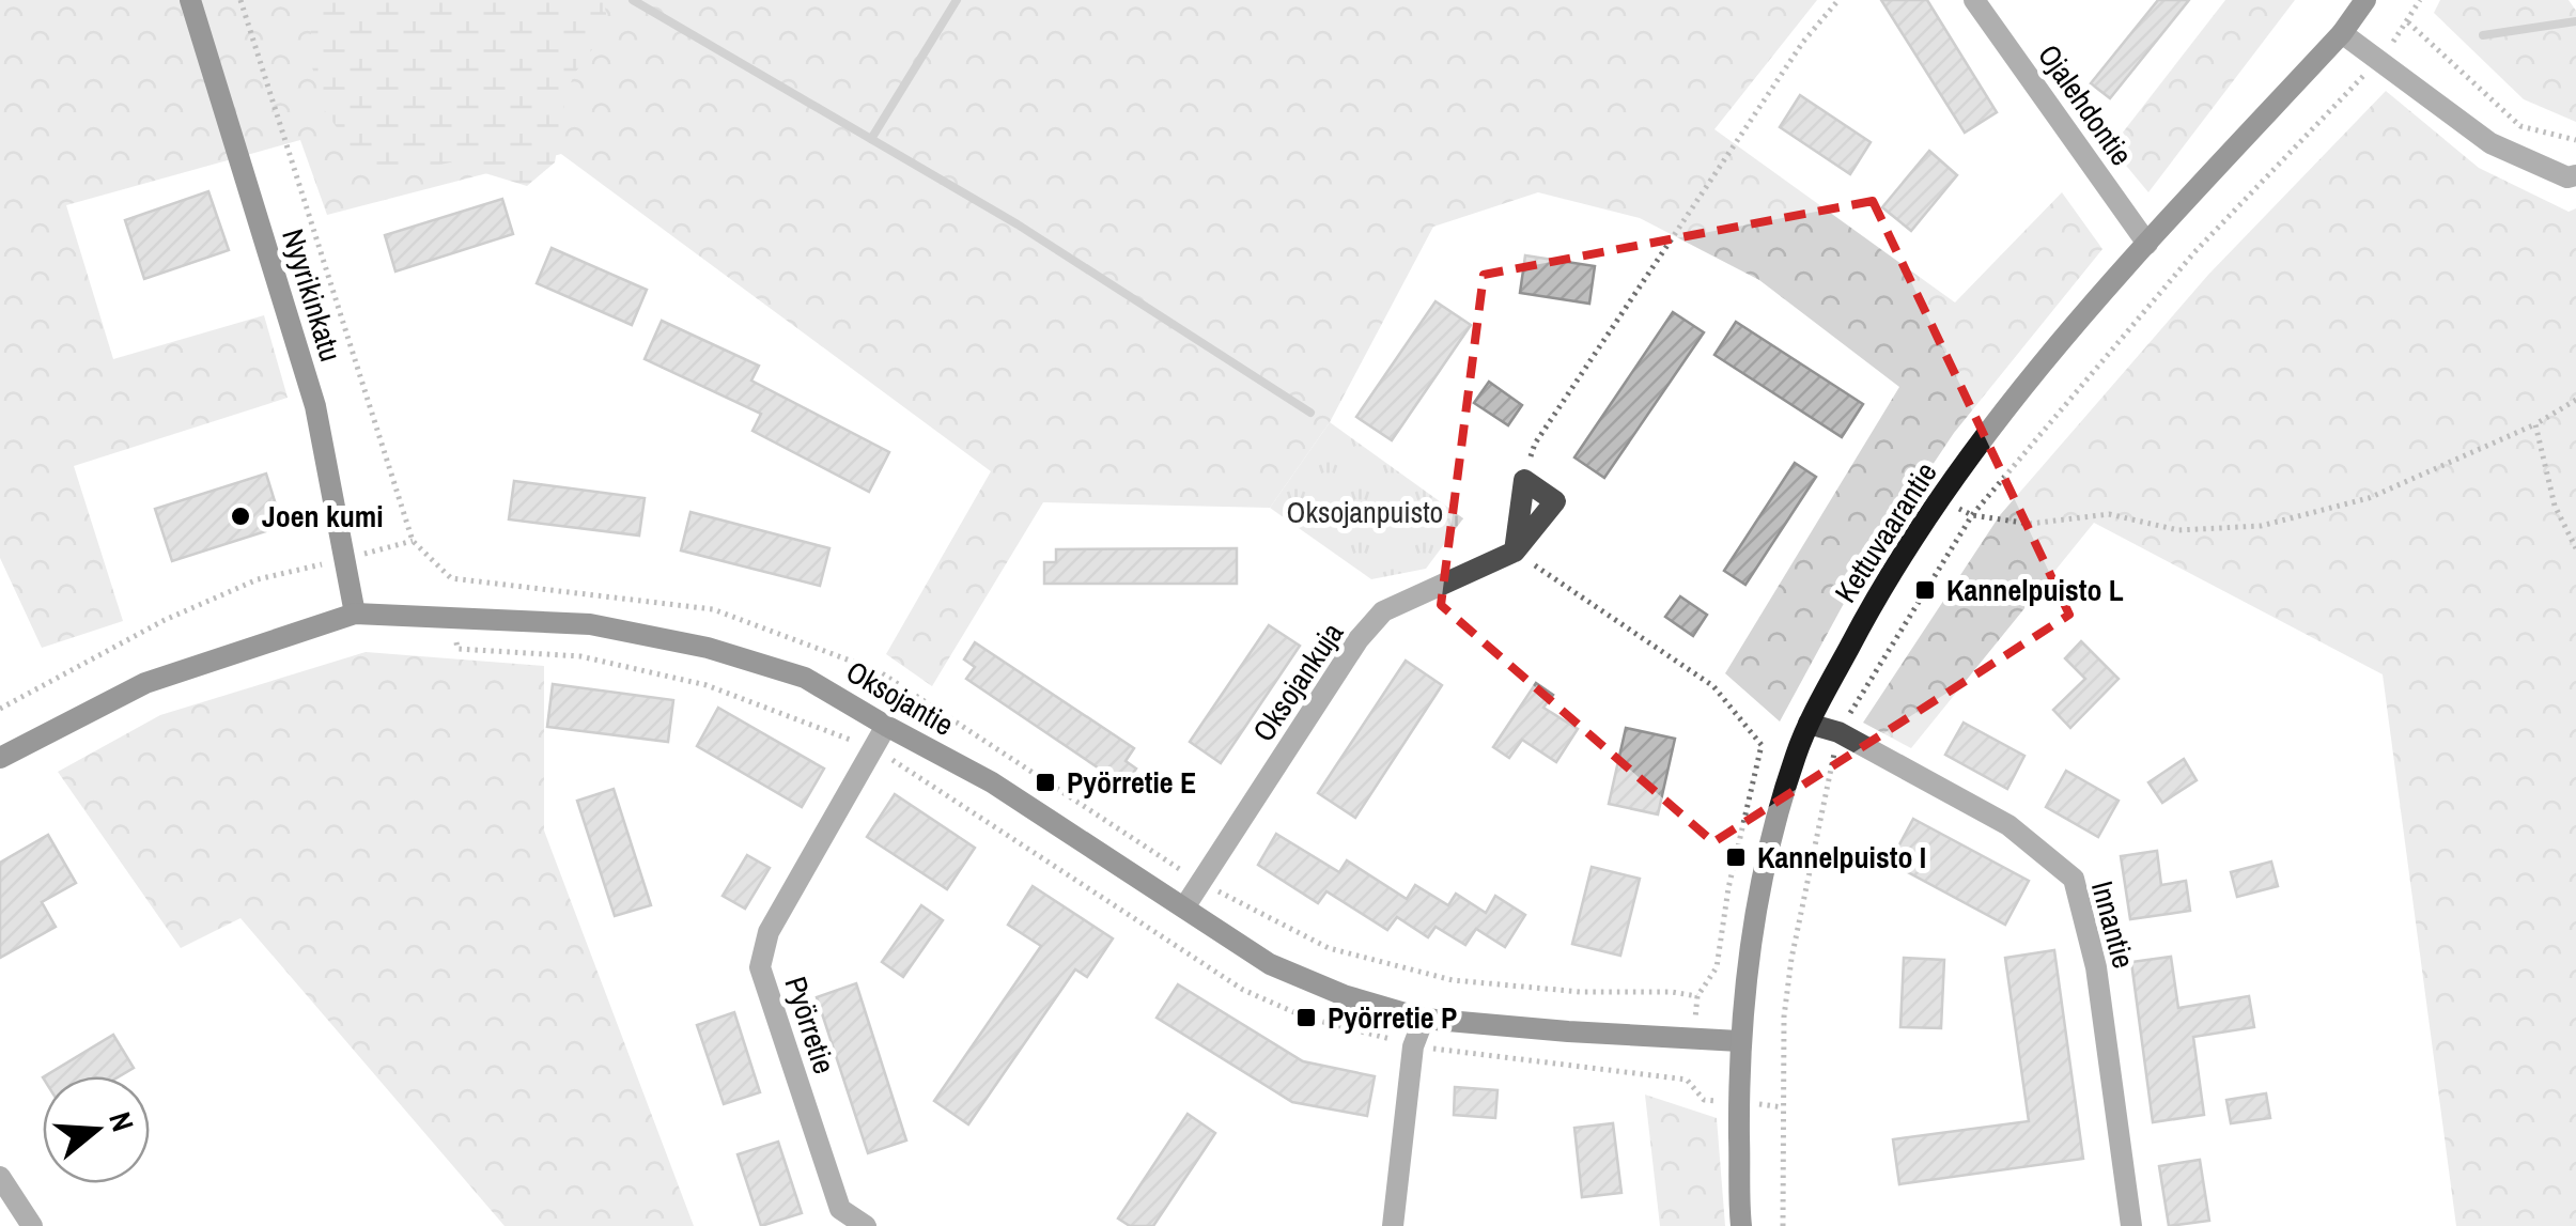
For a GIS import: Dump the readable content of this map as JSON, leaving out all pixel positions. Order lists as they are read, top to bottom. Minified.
{"streets":{"street":["Ojalehdontie","Nyyrikinkatu","Kettuvaarantie","Oksojankuja","Oksojantie","Innantie","Pyörretie"]},"crossings":[["Ojalehdontie","Kettuvaarantie"],["Nyyrikinkatu","Oksojantie"],["Kettuvaarantie","Oksojantie"],["Kettuvaarantie","Innantie"],["Oksojankuja","Oksojantie"],["Oksojantie","Pyörretie"]],"parks":["Oksojanpuisto"],"places":{"other":["Joen kumi"],"transit":["Kannelpuisto L","Pyörretie E","Kannelpuisto I","Pyörretie P"]},"north":"right"}
